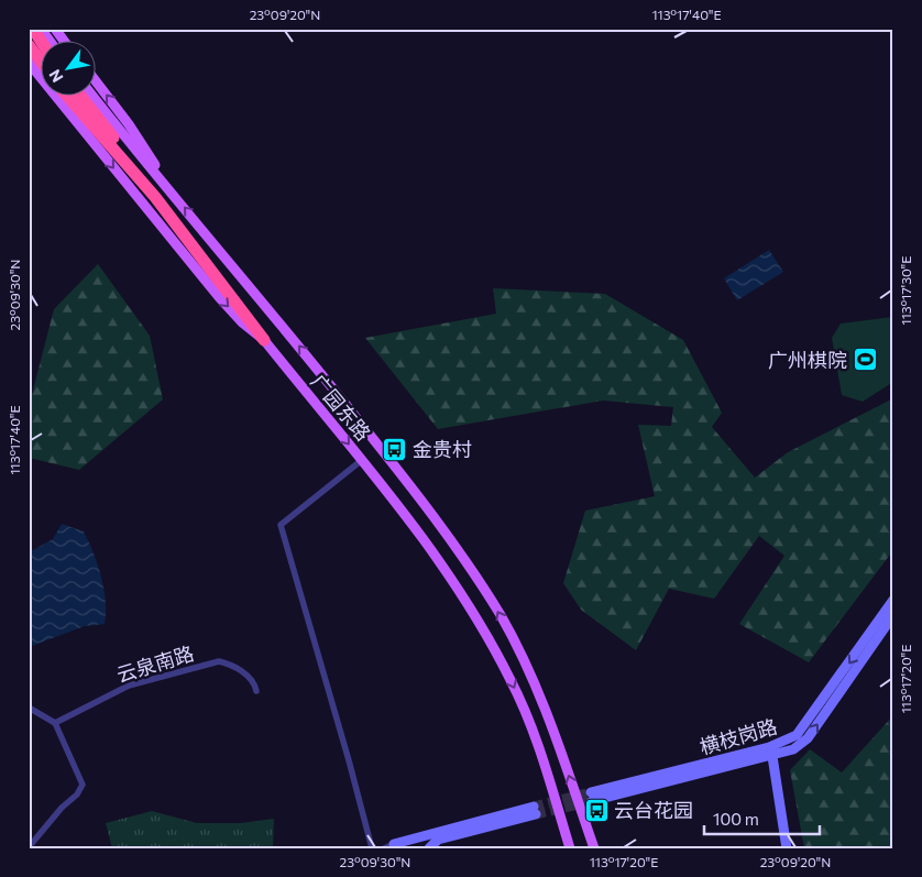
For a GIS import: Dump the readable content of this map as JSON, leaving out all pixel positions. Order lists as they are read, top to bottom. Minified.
{"streets":{"main road":["广园东路","横枝岗路"],"street":["云泉南路"]},"places":{"sports":["广州棋院"],"bus stop":["金贵村","云台花园"]},"scale_bar":"100 m","north":"bottom left","coordinates":["23°09'20\"N","113°17'40\"E","113°17'30\"E","23°09'30\"N","113°17'20\"E"]}
